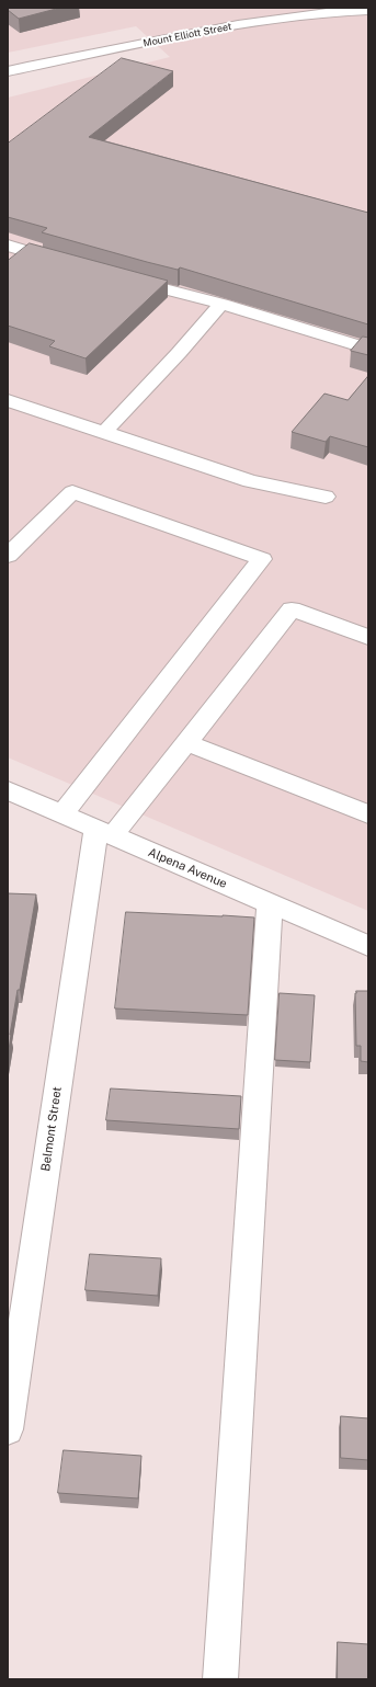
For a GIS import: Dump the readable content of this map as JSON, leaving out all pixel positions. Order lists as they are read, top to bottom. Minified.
{"streets":{"main road":["Mount Elliott Street","Alpena Avenue","Belmont Street"]},"crossings":[["Alpena Avenue","Belmont Street"]]}
